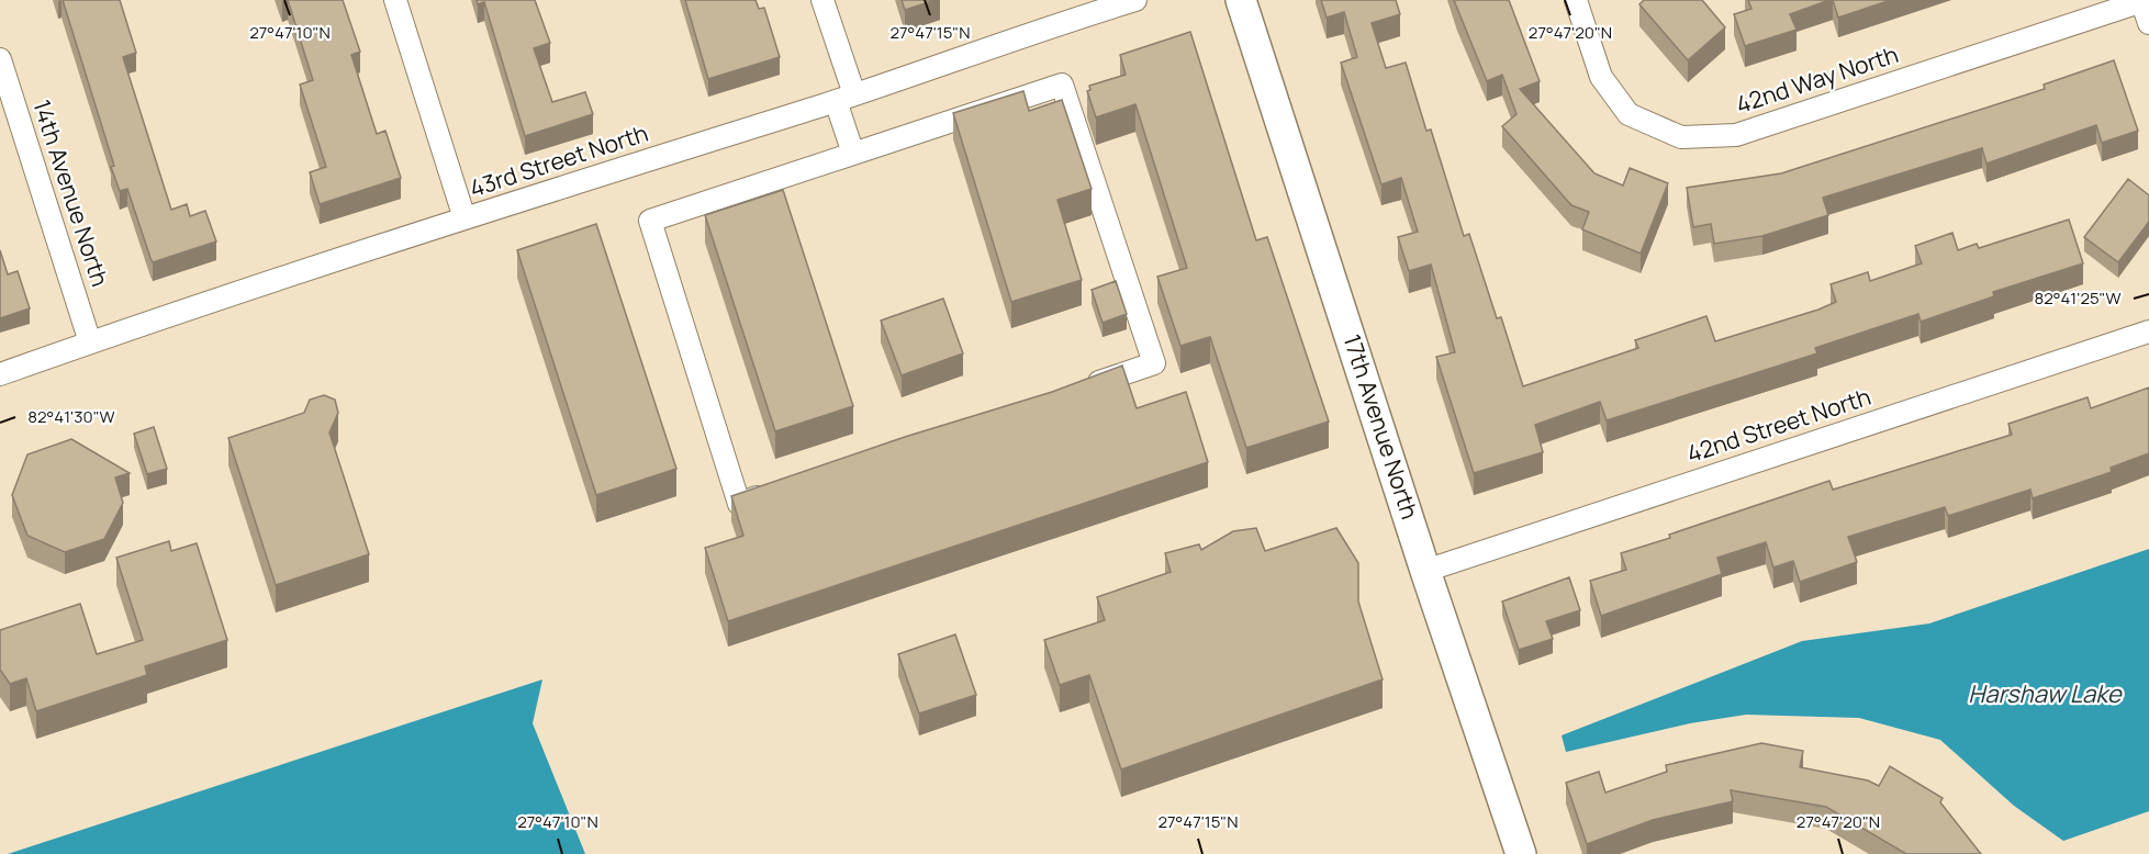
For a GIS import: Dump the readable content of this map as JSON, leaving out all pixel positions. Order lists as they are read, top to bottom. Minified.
{"streets":{"street":["42nd Way North","43rd Street North","14th Avenue North","42nd Street North","17th Avenue North"]},"crossings":[["43rd Street North","14th Avenue North"],["42nd Street North","17th Avenue North"]],"water":["Harshaw Lake"],"coordinates":["27°47'10\"N","27°47'15\"N","27°47'20\"N","82°41'25\"W","82°41'30\"W"]}
